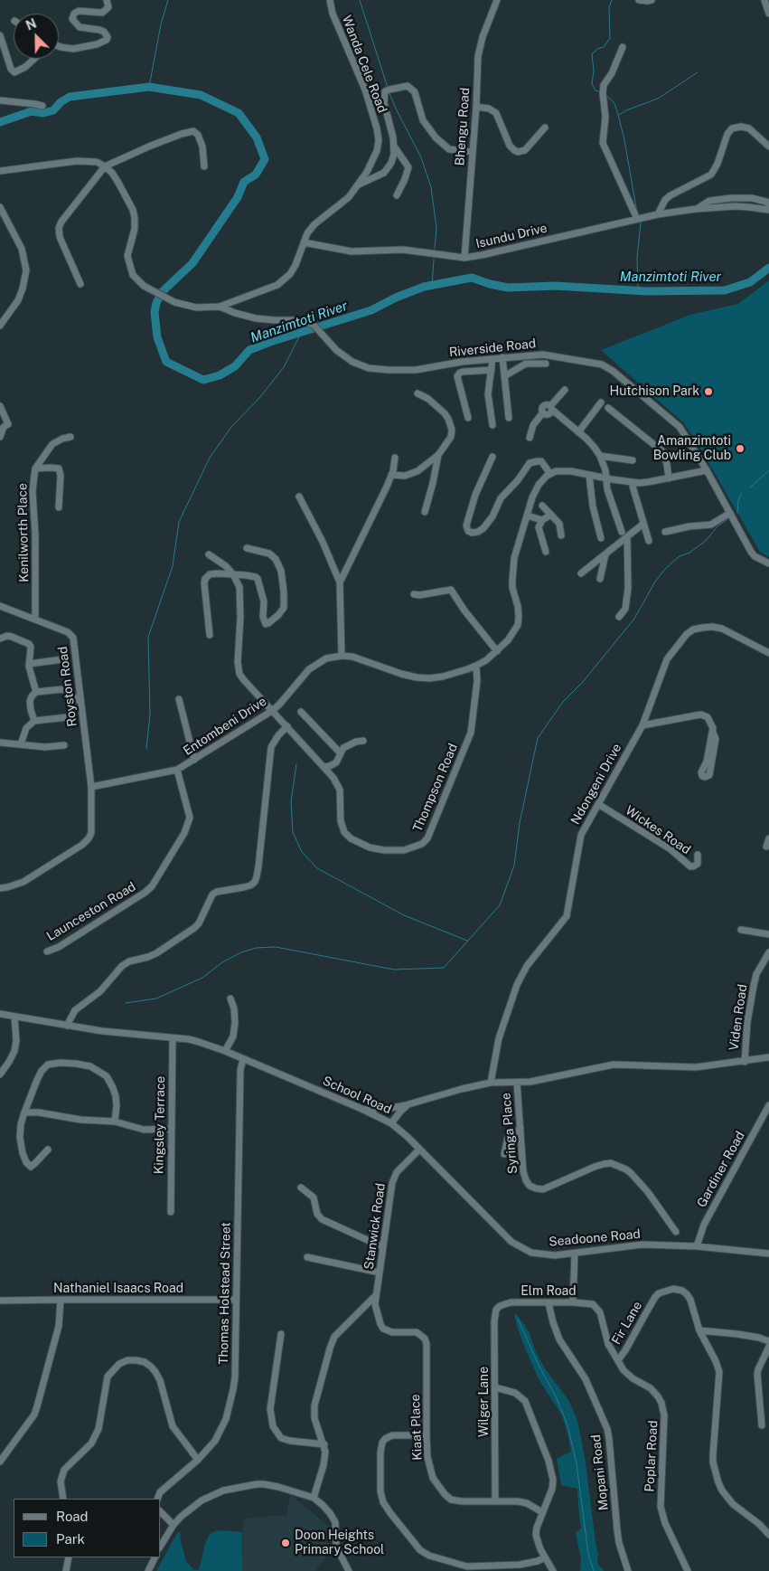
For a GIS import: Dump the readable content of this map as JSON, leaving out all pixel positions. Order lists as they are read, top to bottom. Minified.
{"streets":{"street":["Wanda Cele Road","Bhengu Road","Isundu Drive","Riverside Road","Kenilworth Place","Royston Road","Entombeni Drive","Ndongeni Drive","Thompson Road","Wickes Road","Launceston Road","Viden Road","School Road","Kingsley Terrace","Syringa Place","Gardiner Road","Stanwick Road","Seadoone Road","Nathaniel Isaacs Road","Elm Road","Thomas Holstead Street","Fir Lane","Wilger Lane","Kiaat Place","Poplar Road","Mopani Road"]},"crossings":[["Wanda Cele Road","Isundu Drive"],["Wanda Cele Road","Riverside Road"],["Bhengu Road","Isundu Drive"],["Kenilworth Place","Royston Road"],["Royston Road","Entombeni Drive"],["Entombeni Drive","Thompson Road"],["Entombeni Drive","Launceston Road"],["Ndongeni Drive","Wickes Road"],["Ndongeni Drive","School Road"],["Viden Road","School Road"],["School Road","Kingsley Terrace"],["School Road","Syringa Place"],["School Road","Seadoone Road"],["School Road","Thomas Holstead Street"],["Gardiner Road","Seadoone Road"],["Stanwick Road","Seadoone Road"],["Stanwick Road","Kiaat Place"],["Nathaniel Isaacs Road","Thomas Holstead Street"],["Elm Road","Wilger Lane"],["Elm Road","Poplar Road"],["Elm Road","Mopani Road"],["Fir Lane","Poplar Road"],["Wilger Lane","Kiaat Place"]],"water":["Manzimtoti River"],"places":["Hutchison Park","Amanzimtoti Bowling Club","Doon Heights Primary School"],"legend":["Road","Park"],"north":"top left"}
